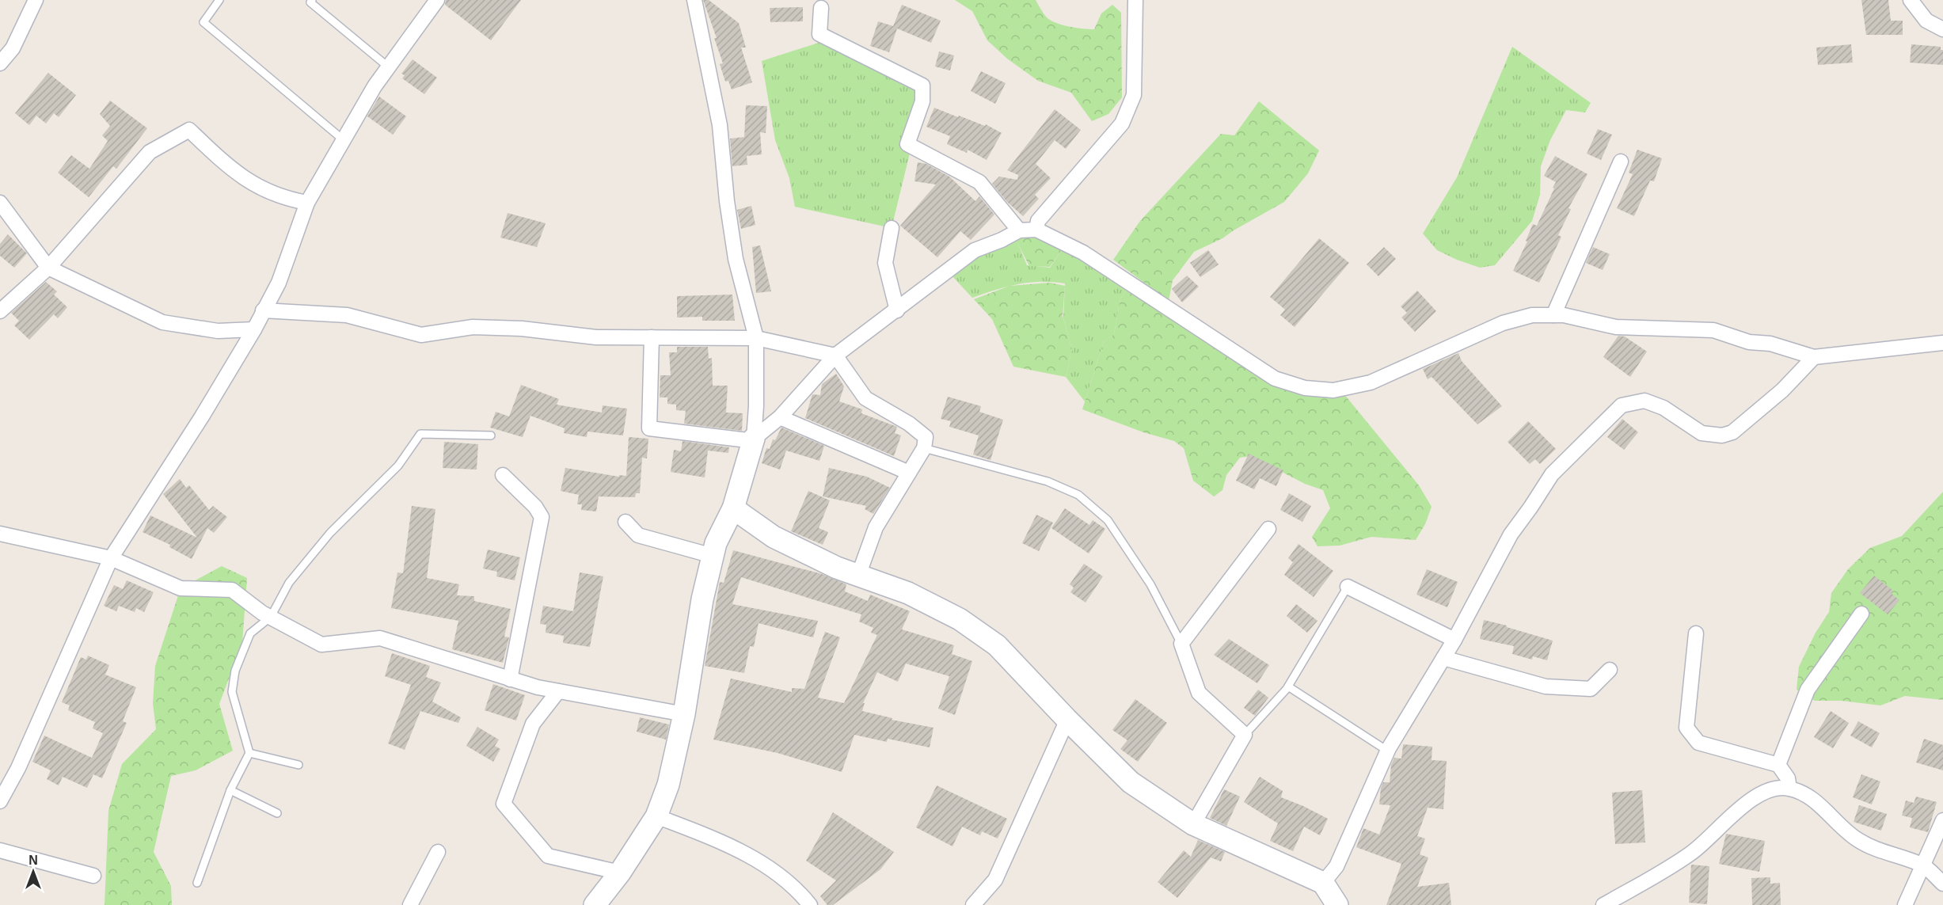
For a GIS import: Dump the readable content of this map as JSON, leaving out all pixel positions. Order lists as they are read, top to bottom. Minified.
{"north":"top"}
